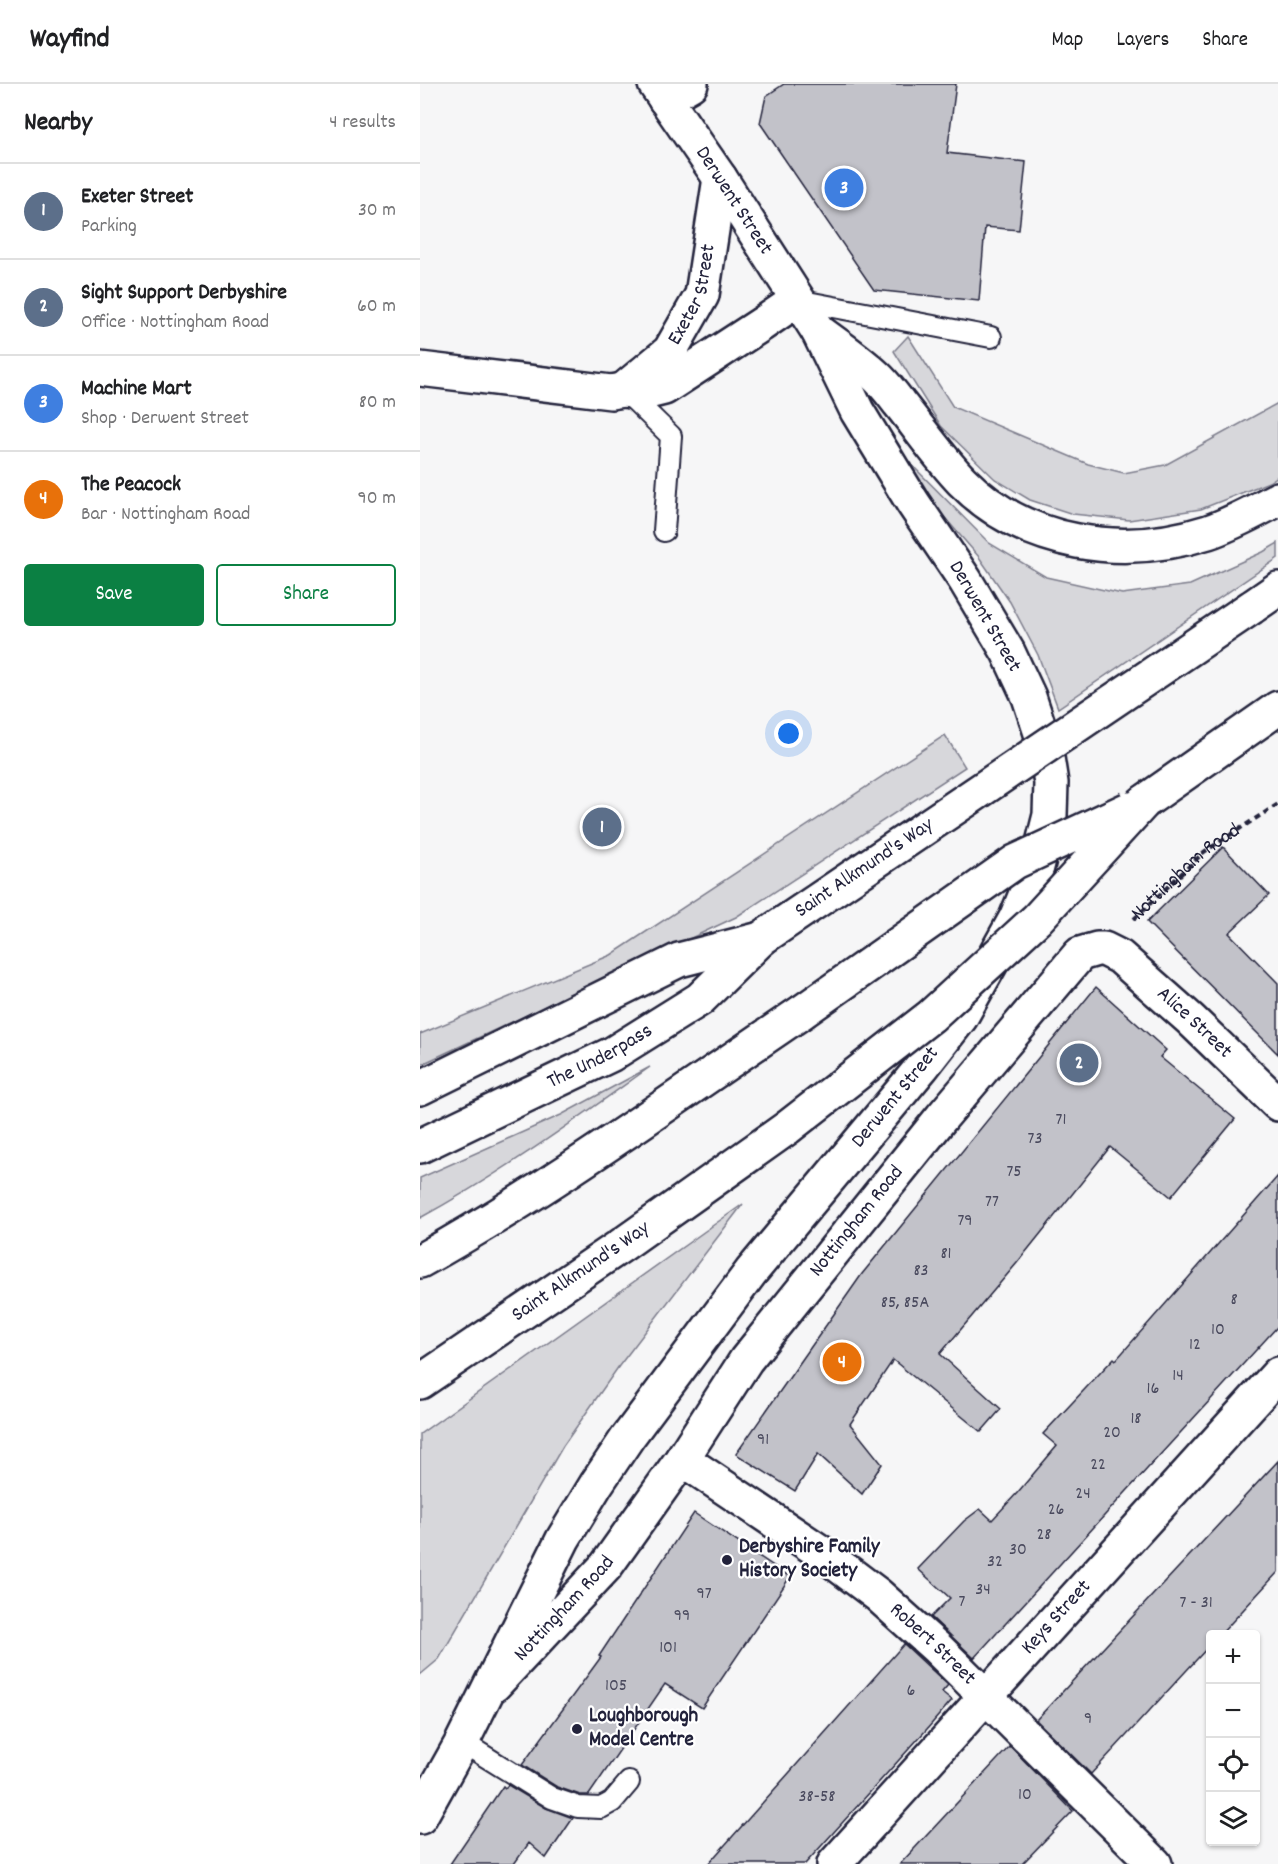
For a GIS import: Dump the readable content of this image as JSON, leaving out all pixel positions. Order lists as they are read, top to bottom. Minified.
{"streets":{"street":["Derwent Street","Exeter Street","Saint Alkmund's Way","Nottingham Road","Alice Street","The Underpass","Keys Street","Robert Street"]},"crossings":[["Derwent Street","Exeter Street"],["Derwent Street","Nottingham Road"],["Saint Alkmund's Way","The Underpass"],["Nottingham Road","Alice Street"],["Nottingham Road","Robert Street"],["Keys Street","Robert Street"]],"places":["Derbyshire Family History Society","Loughborough Model Centre"],"house_numbers":["71","73","75","77","79","81","83","8","85, 85A","10","12","14","16","18","20","91","22","24","26","28","30","32","34","97","7","7 - 31","99","101","105","6","9","10","38-58"],"page":{"header":"Wayfind","nav":["Map","Layers","Share"],"heading":["Nearby","4 results"],"list":[{"mark":"1","name":"Exeter Street","note":"Parking","value":"30 m"},{"mark":"2","name":"Sight Support Derbyshire","note":"Office · Nottingham Road","value":"60 m"},{"mark":"3","name":"Machine Mart","note":"Shop · Derwent Street","value":"80 m"},{"mark":"4","name":"The Peacock","note":"Bar · Nottingham Road","value":"90 m"}],"pins":["3","1","2","4"],"buttons":["Save","Share"],"map_buttons":["+","−"]}}
